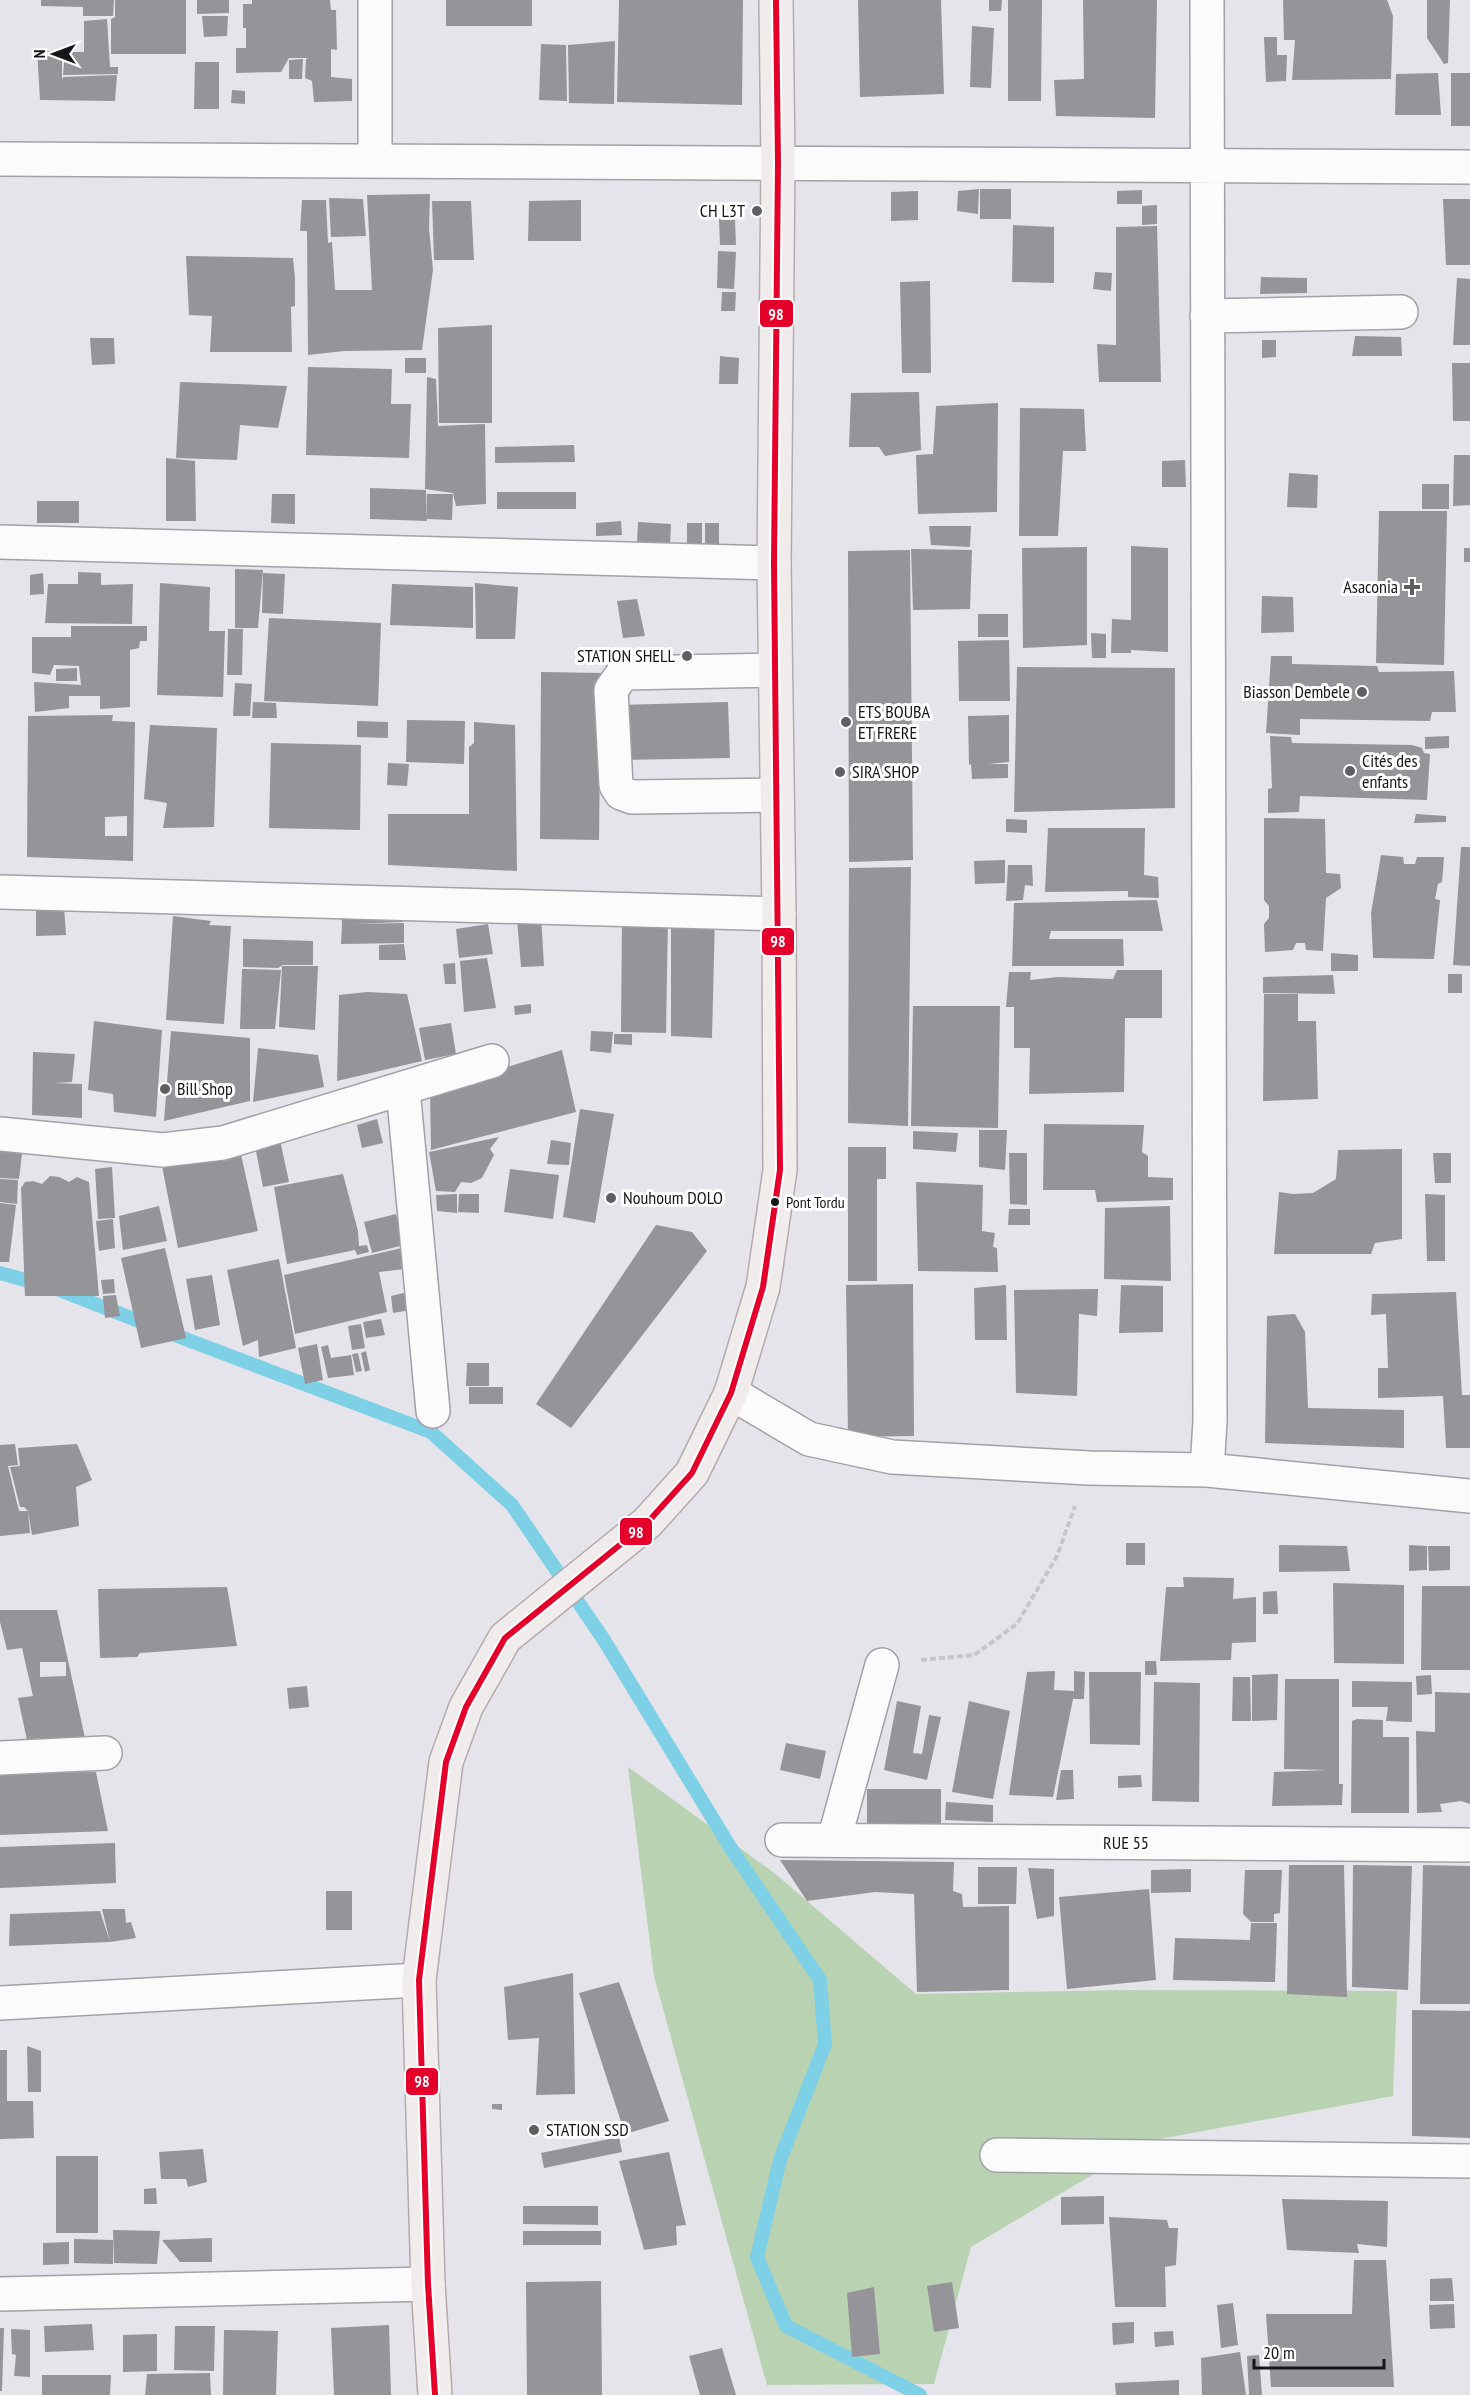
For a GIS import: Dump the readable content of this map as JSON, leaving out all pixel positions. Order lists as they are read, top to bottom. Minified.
{"streets":{"street":["RUE 55"]},"places":{"other":["CH L3T","STATION SHELL","Biasson Dembele","ETS BOUBA ET FRERE","Cités des enfants","SIRA SHOP","Bill Shop","Nouhoum DOLO","Pont Tordu","STATION SSD"],"health":["Asaconia"]},"lines":["transit line 98"],"scale_bar":"20 m","north":"left"}
